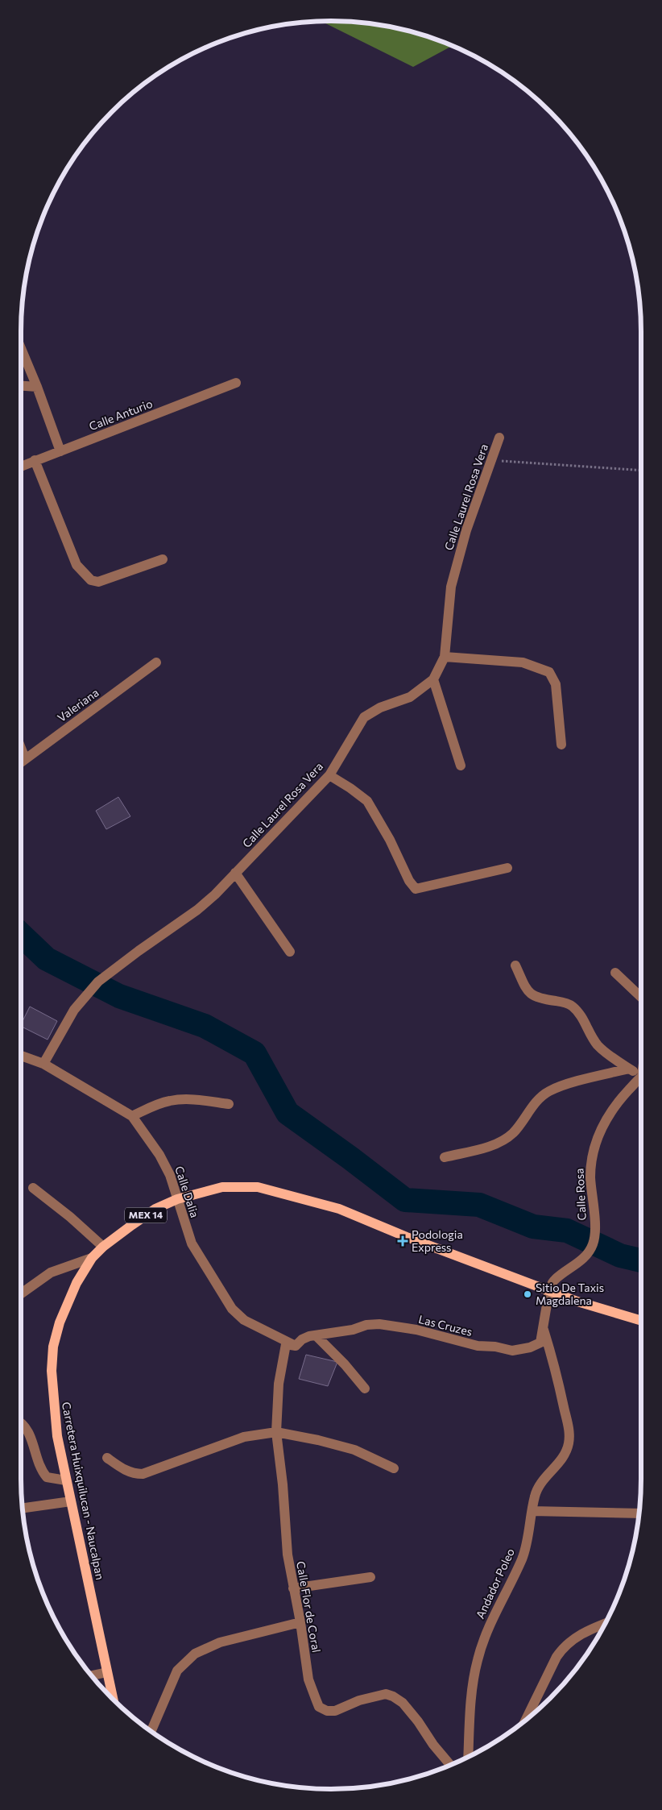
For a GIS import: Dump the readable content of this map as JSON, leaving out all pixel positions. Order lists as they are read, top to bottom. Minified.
{"streets":{"main road":["MEX 14","Carretera Huixquilucan - Naucalpan"],"street":["Calle Anturio","Calle Laurel Rosa Vera","Valeriana","Calle Dalia","Calle Rosa","Las Cruzes","Andador Poleo","Calle Flor de Coral"]},"crossings":[["Calle Laurel Rosa Vera","Calle Dalia"],["Calle Dalia","Las Cruzes"],["Calle Dalia","Carretera Huixquilucan - Naucalpan"],["Calle Dalia","Calle Flor de Coral"],["Calle Rosa","Las Cruzes"],["Calle Rosa","Carretera Huixquilucan - Naucalpan"],["Las Cruzes","Carretera Huixquilucan - Naucalpan"],["Las Cruzes","Andador Poleo"],["Las Cruzes","Calle Flor de Coral"]],"places":{"health":["Podologia Express"],"other":["Sitio De Taxis Magdalena"]}}
